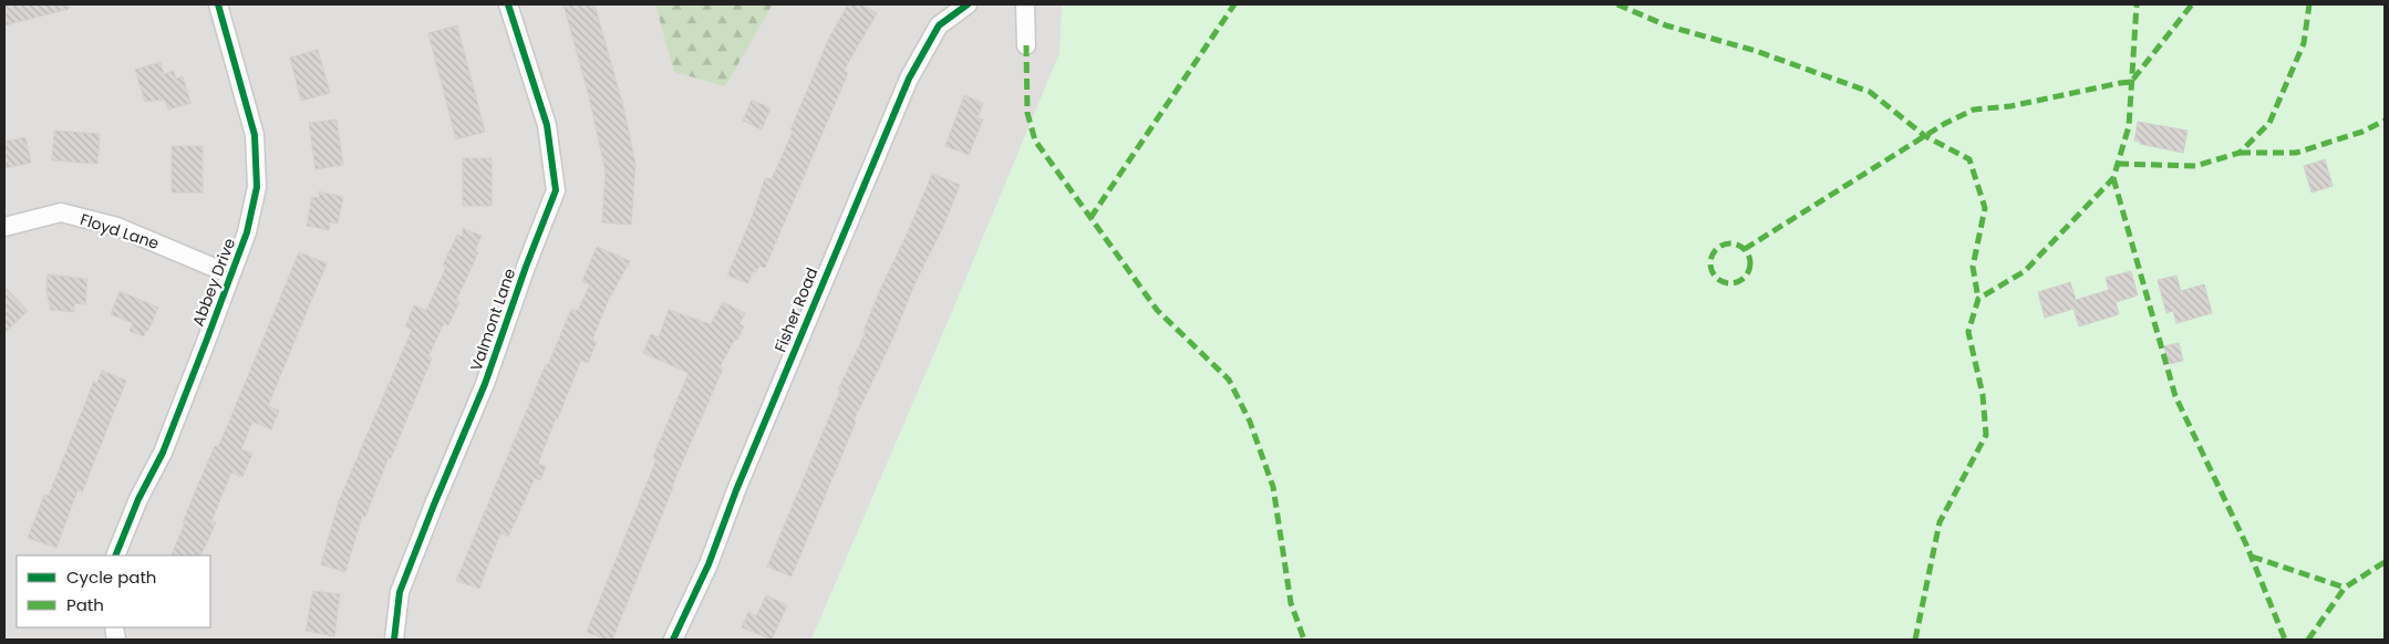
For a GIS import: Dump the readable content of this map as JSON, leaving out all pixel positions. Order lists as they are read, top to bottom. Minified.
{"streets":{"street":["Floyd Lane","Abbey Drive","Fisher Road","Valmont Lane"]},"crossings":[["Floyd Lane","Abbey Drive"]],"legend":["Cycle path","Path"]}
